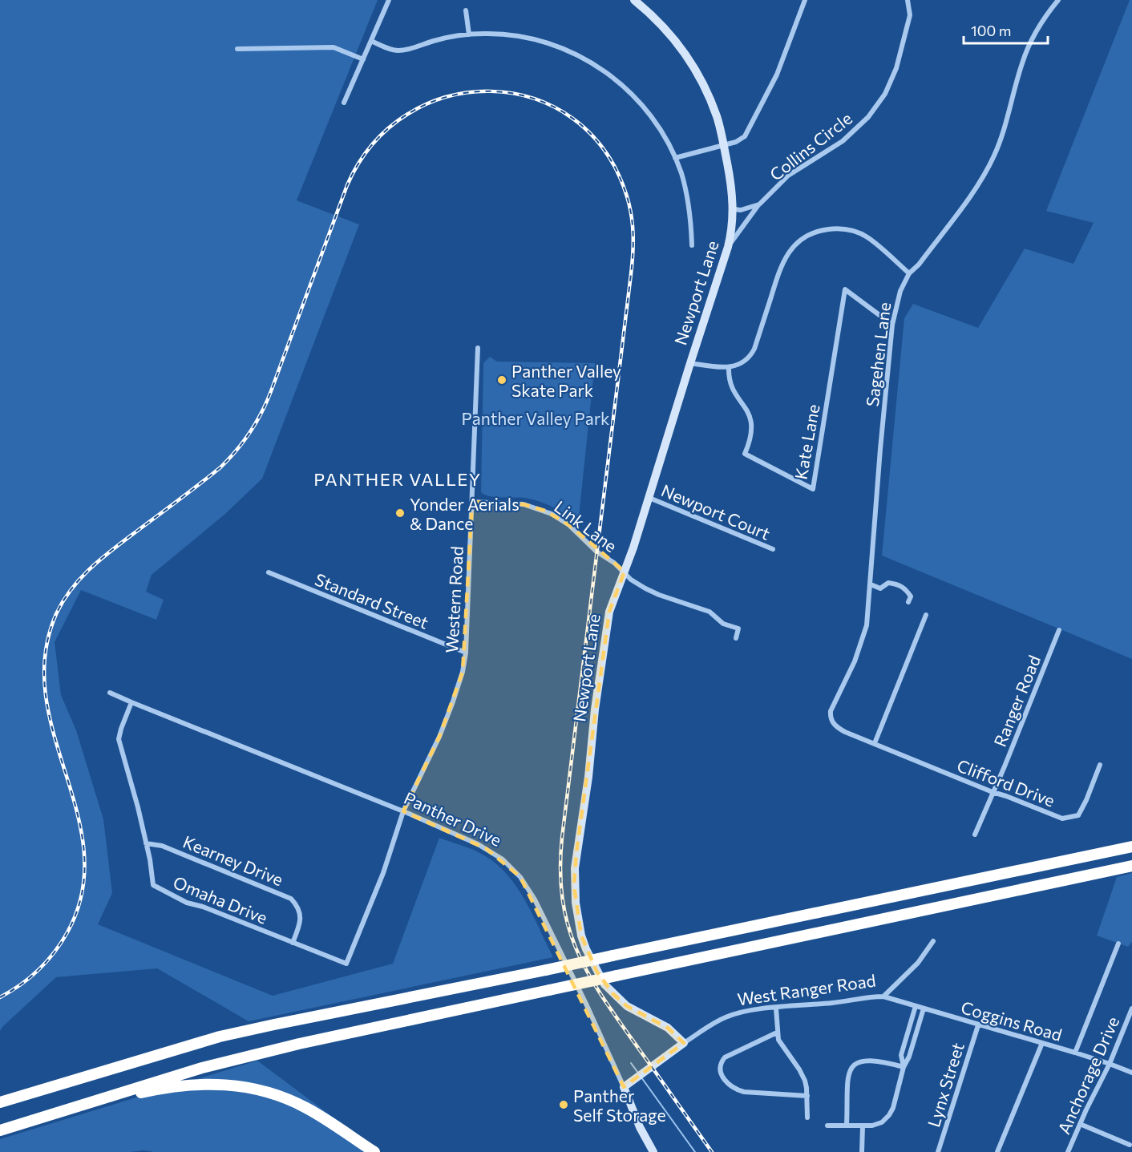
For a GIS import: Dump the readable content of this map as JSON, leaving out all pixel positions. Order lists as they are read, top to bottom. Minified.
{"streets":{"street":["Collins Circle","Newport Lane","Sagehen Lane","Kate Lane","Newport Court","Link Lane","Western Road","Standard Street","Ranger Road","Clifford Drive","Panther Drive","Kearney Drive","Omaha Drive","West Ranger Road","Coggins Road","Anchorage Drive","Lynx Street"]},"crossings":[["Collins Circle","Newport Lane"],["Newport Lane","Newport Court"],["Newport Lane","Link Lane"],["Newport Lane","West Ranger Road"],["Sagehen Lane","Kate Lane"],["Sagehen Lane","Clifford Drive"],["Link Lane","Western Road"],["Western Road","Standard Street"],["Western Road","Panther Drive"],["Western Road","Omaha Drive"],["Ranger Road","Clifford Drive"],["Panther Drive","Omaha Drive"],["Panther Drive","West Ranger Road"],["Kearney Drive","Omaha Drive"],["West Ranger Road","Coggins Road"],["Coggins Road","Anchorage Drive"],["Coggins Road","Lynx Street"]],"districts":["PANTHER VALLEY"],"parks":["Panther Valley Park"],"places":["Panther Valley Skate Park","Yonder Aerials & Dance","Panther Self Storage"],"scale_bar":"100 m"}
